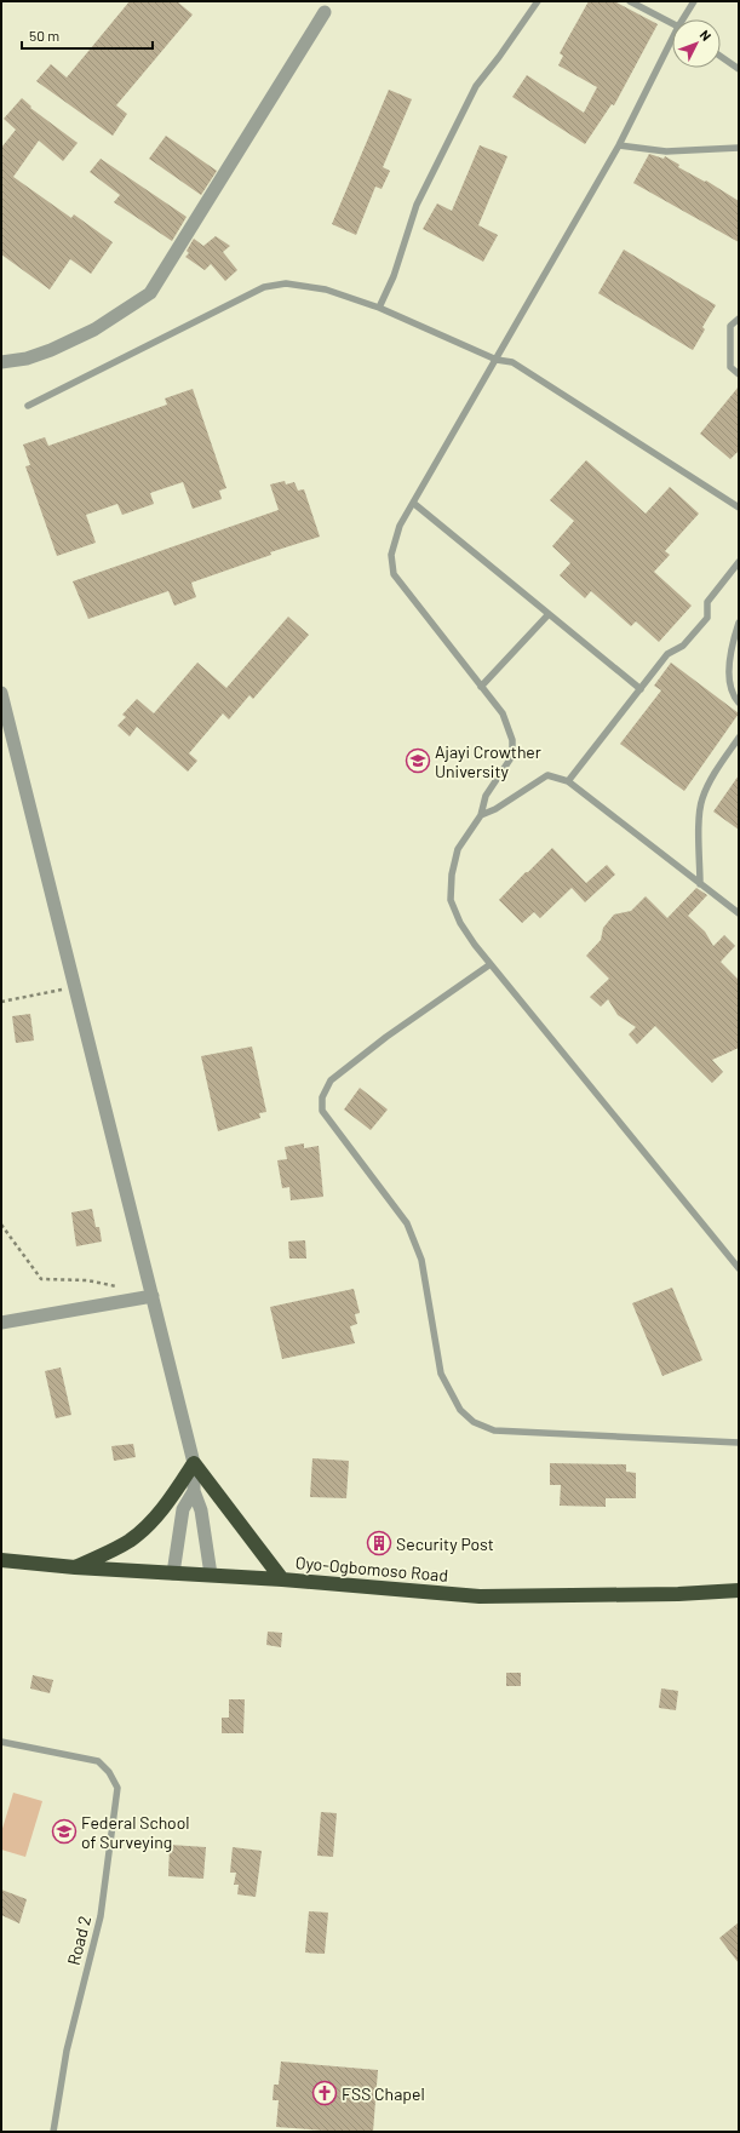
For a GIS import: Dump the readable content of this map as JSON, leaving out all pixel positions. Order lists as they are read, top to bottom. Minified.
{"streets":{"highway":["Oyo-Ogbomoso Road"],"lane":["Road 2"]},"places":{"school or university":["Ajayi Crowther University","Federal School of Surveying"],"building":["Security Post"],"church":["FSS Chapel"]},"scale_bar":"50 m","north":"top right"}
